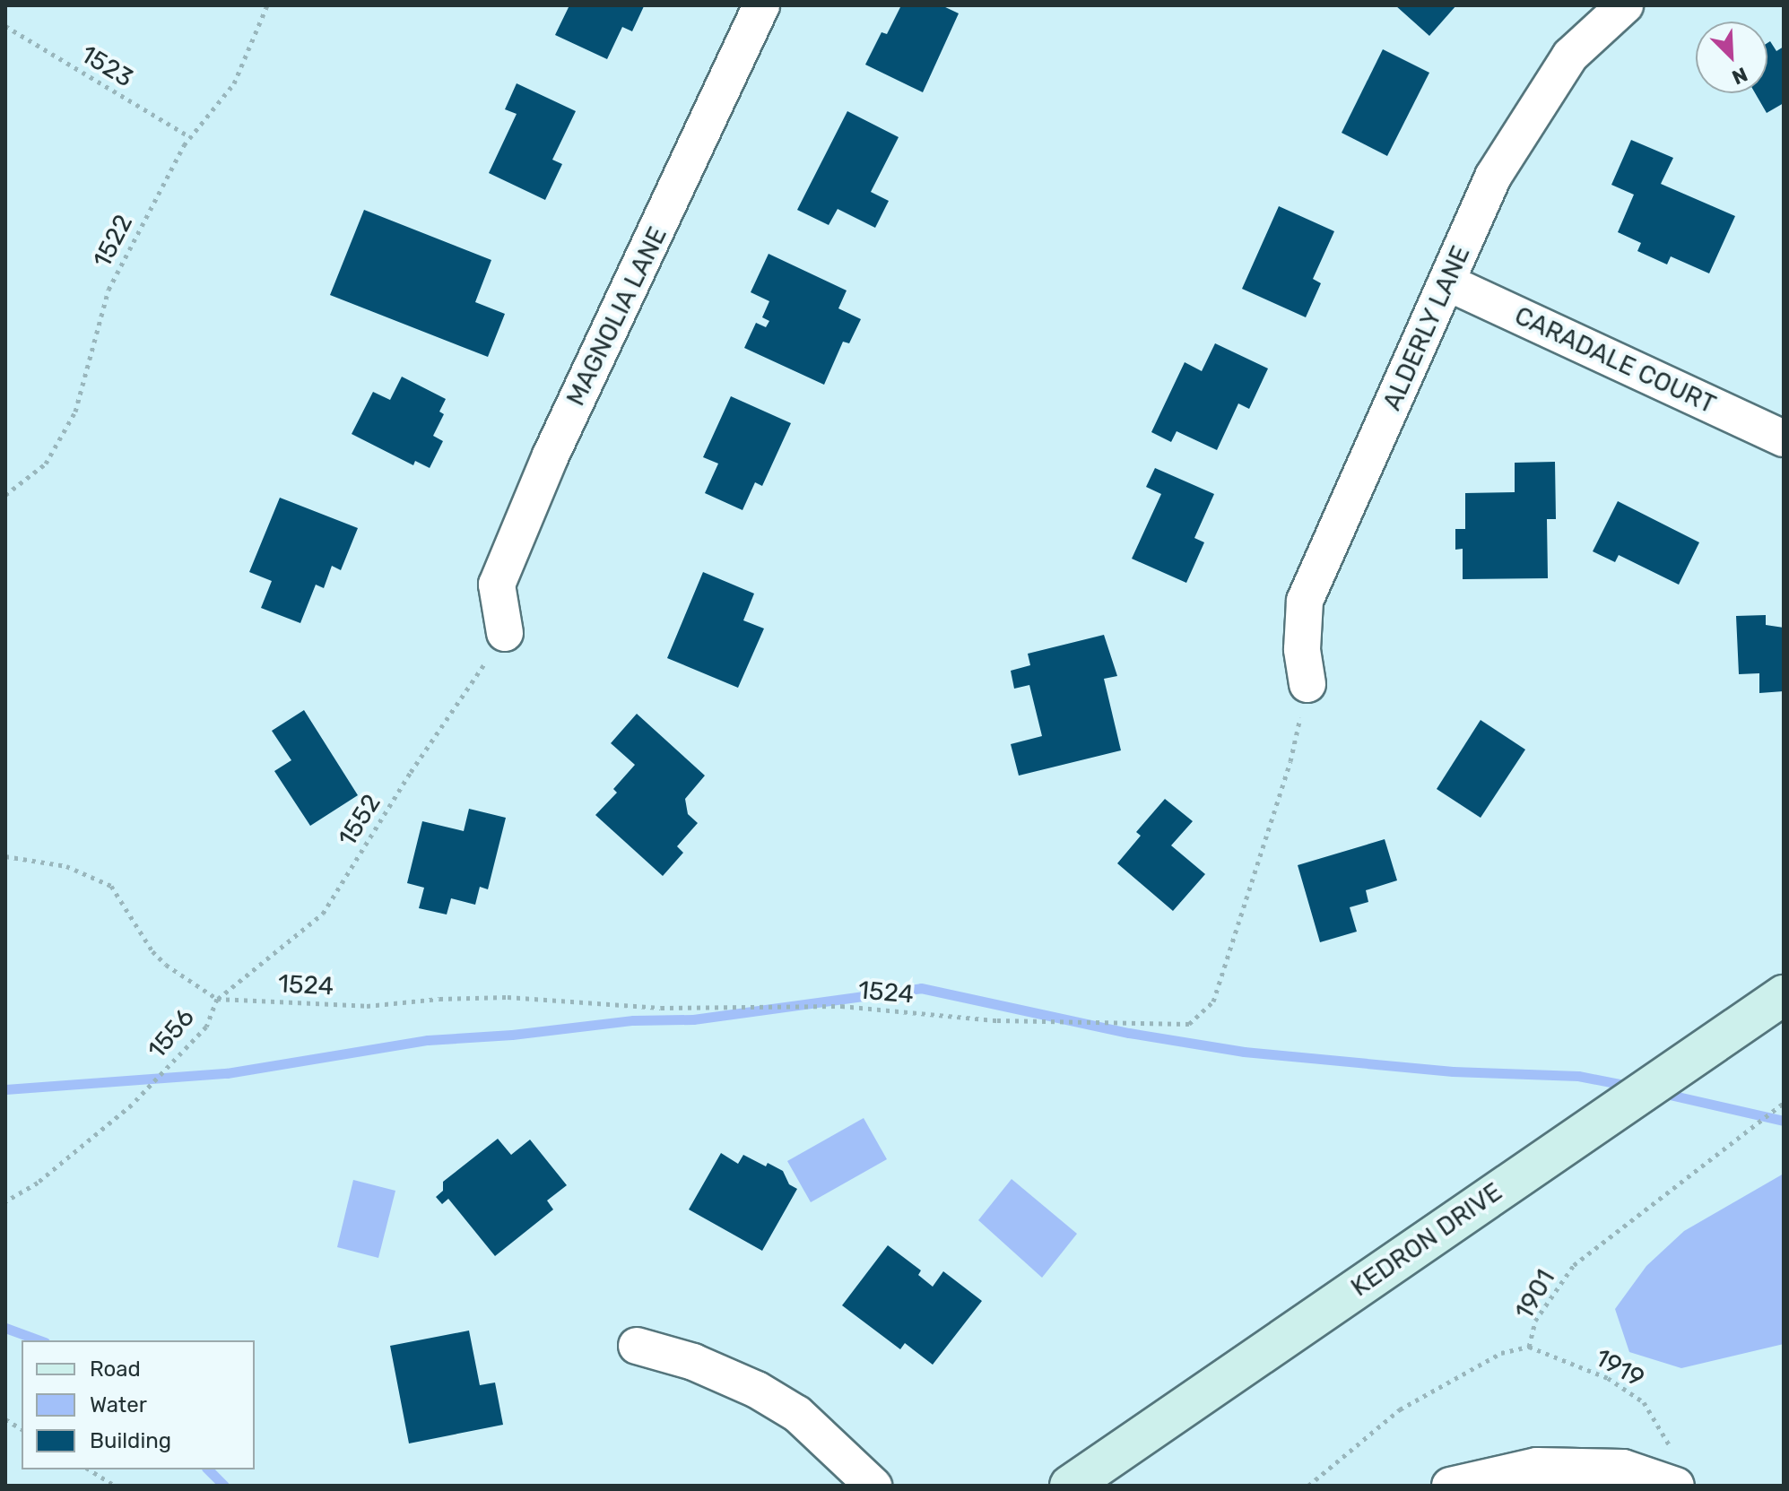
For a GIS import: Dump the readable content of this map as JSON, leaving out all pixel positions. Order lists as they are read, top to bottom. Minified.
{"streets":{"street":["MAGNOLIA LANE","ALDERLY LANE","CARADALE COURT","KEDRON DRIVE"],"path":["1523","1522","1552","1524","1556","1901","1919"]},"crossings":[["1523","1522"],["MAGNOLIA LANE","1552"],["ALDERLY LANE","CARADALE COURT"],["ALDERLY LANE","1524"],["1552","1524"],["1552","1556"],["1524","1556"],["1901","1919"]],"legend":["Road","Water","Building"],"north":"bottom right"}
